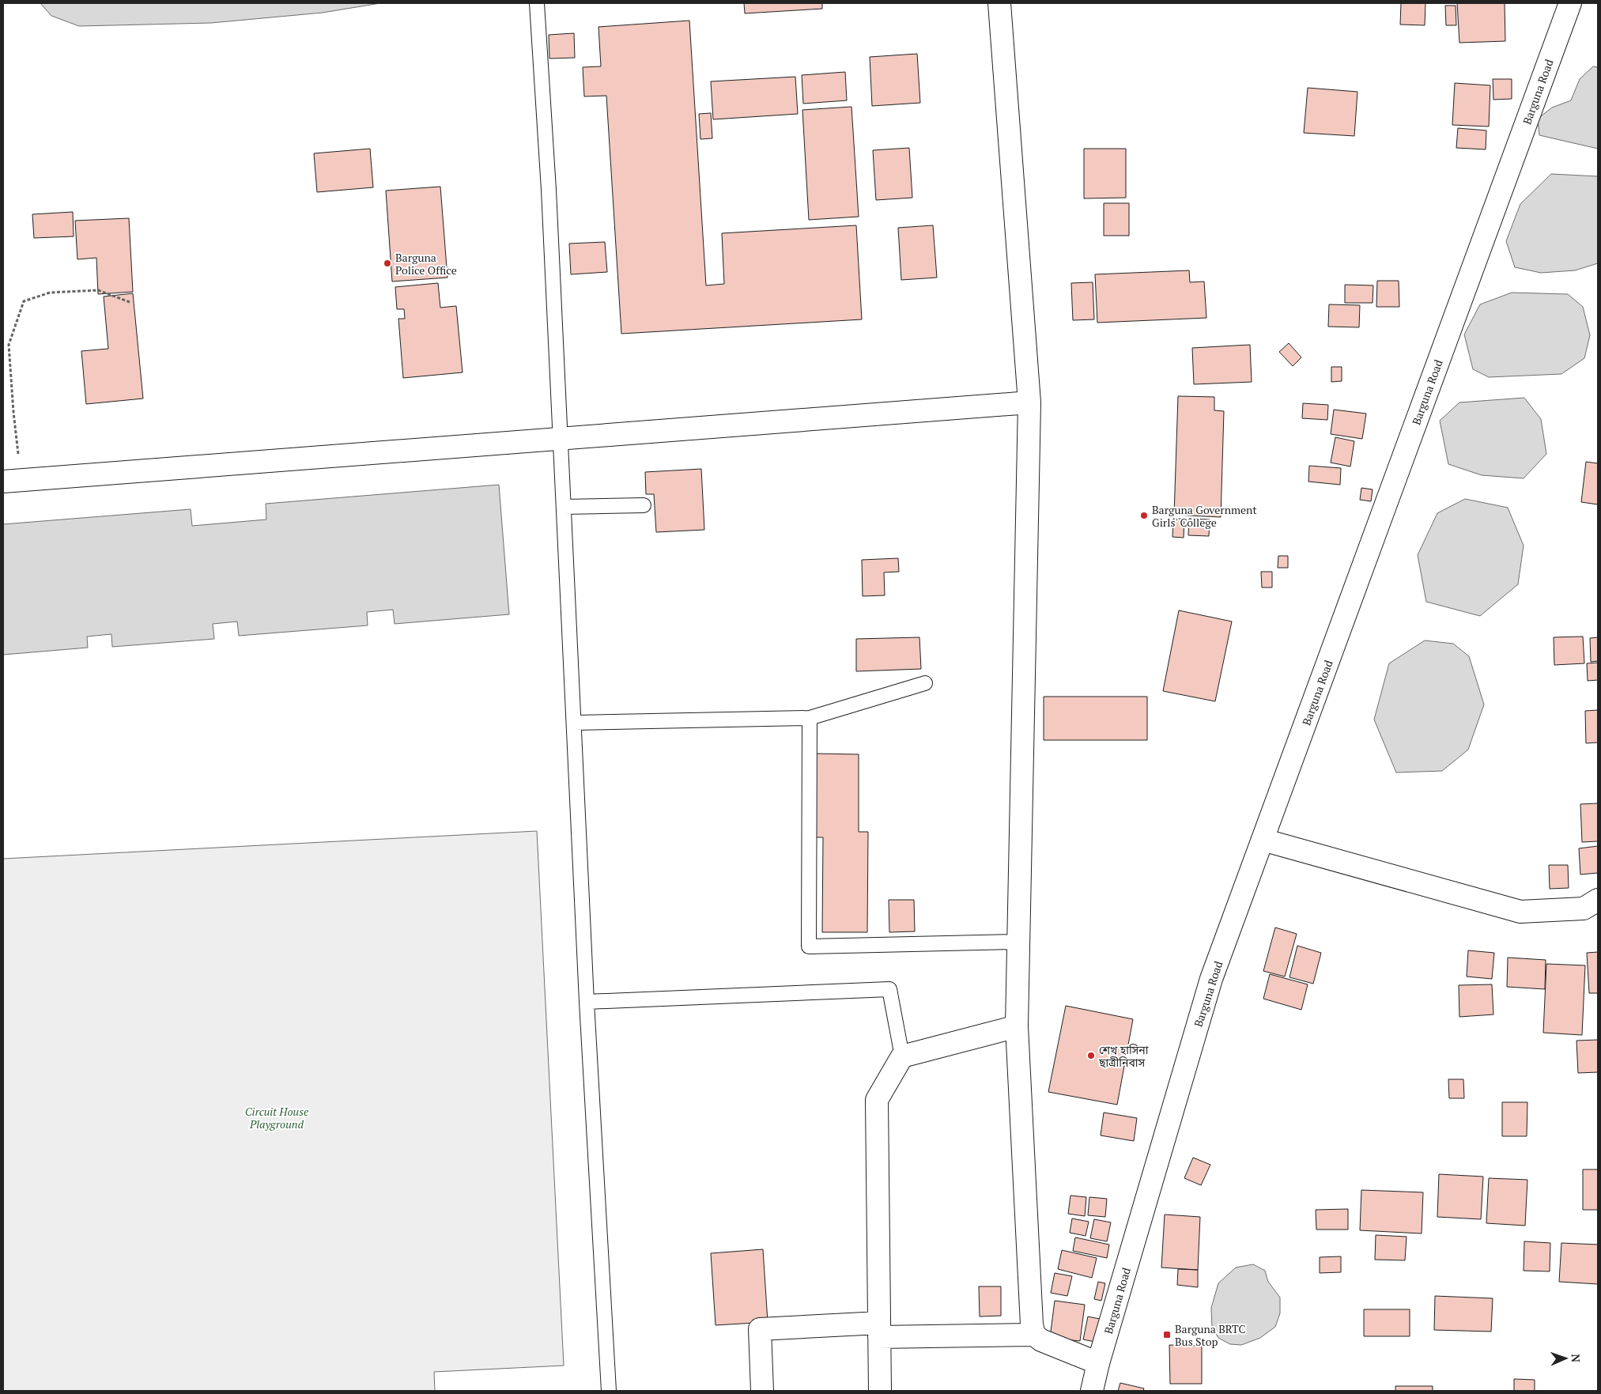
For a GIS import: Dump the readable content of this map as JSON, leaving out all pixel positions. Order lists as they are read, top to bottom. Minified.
{"streets":{"street":["Barguna Road"]},"parks":["Circuit House Playground"],"places":{"other":["Barguna Police Office","Barguna Government Girls' College","শেখ হাসিনা ছাত্রীনিবাস"],"transit":["Barguna BRTC Bus Stop"]},"north":"right"}
